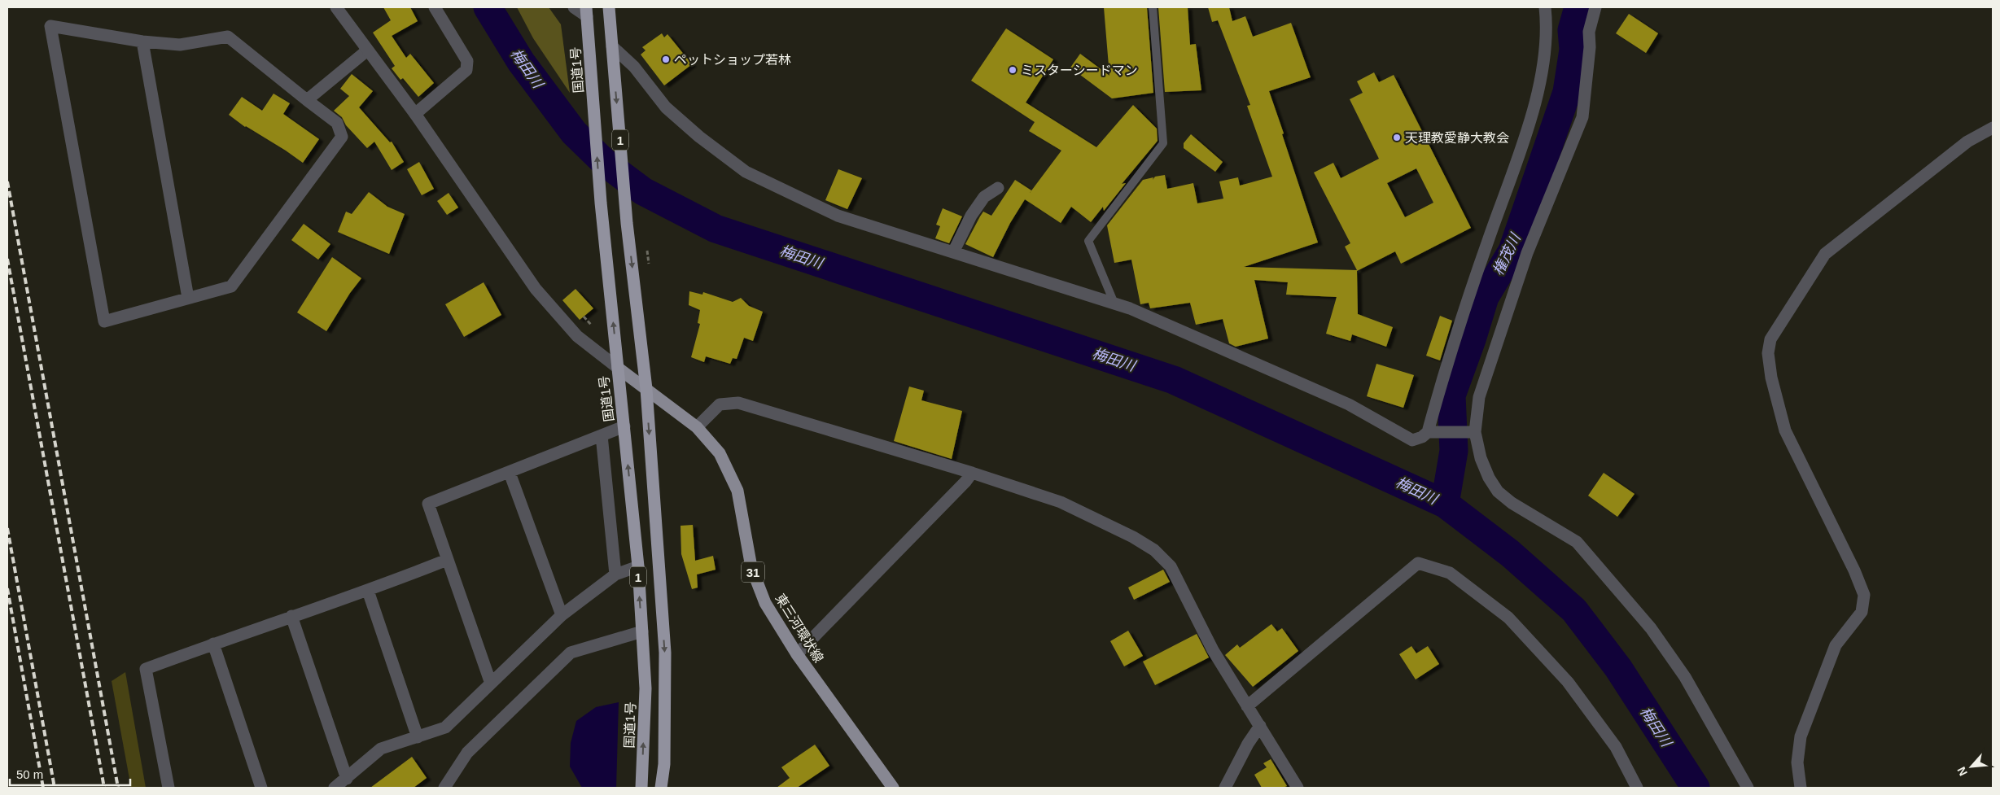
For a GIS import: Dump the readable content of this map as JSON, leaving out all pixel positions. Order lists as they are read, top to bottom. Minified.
{"streets":{"highway":["国道1号","1"],"main road":["31","東三河環状線"]},"crossings":[["国道1号","東三河環状線"],["1","東三河環状線"]],"water":["梅田川","権茂川"],"places":["ペットショップ若林","ミスターシードマン","天理教愛静大教会"],"scale_bar":"50 m","north":"bottom left"}
